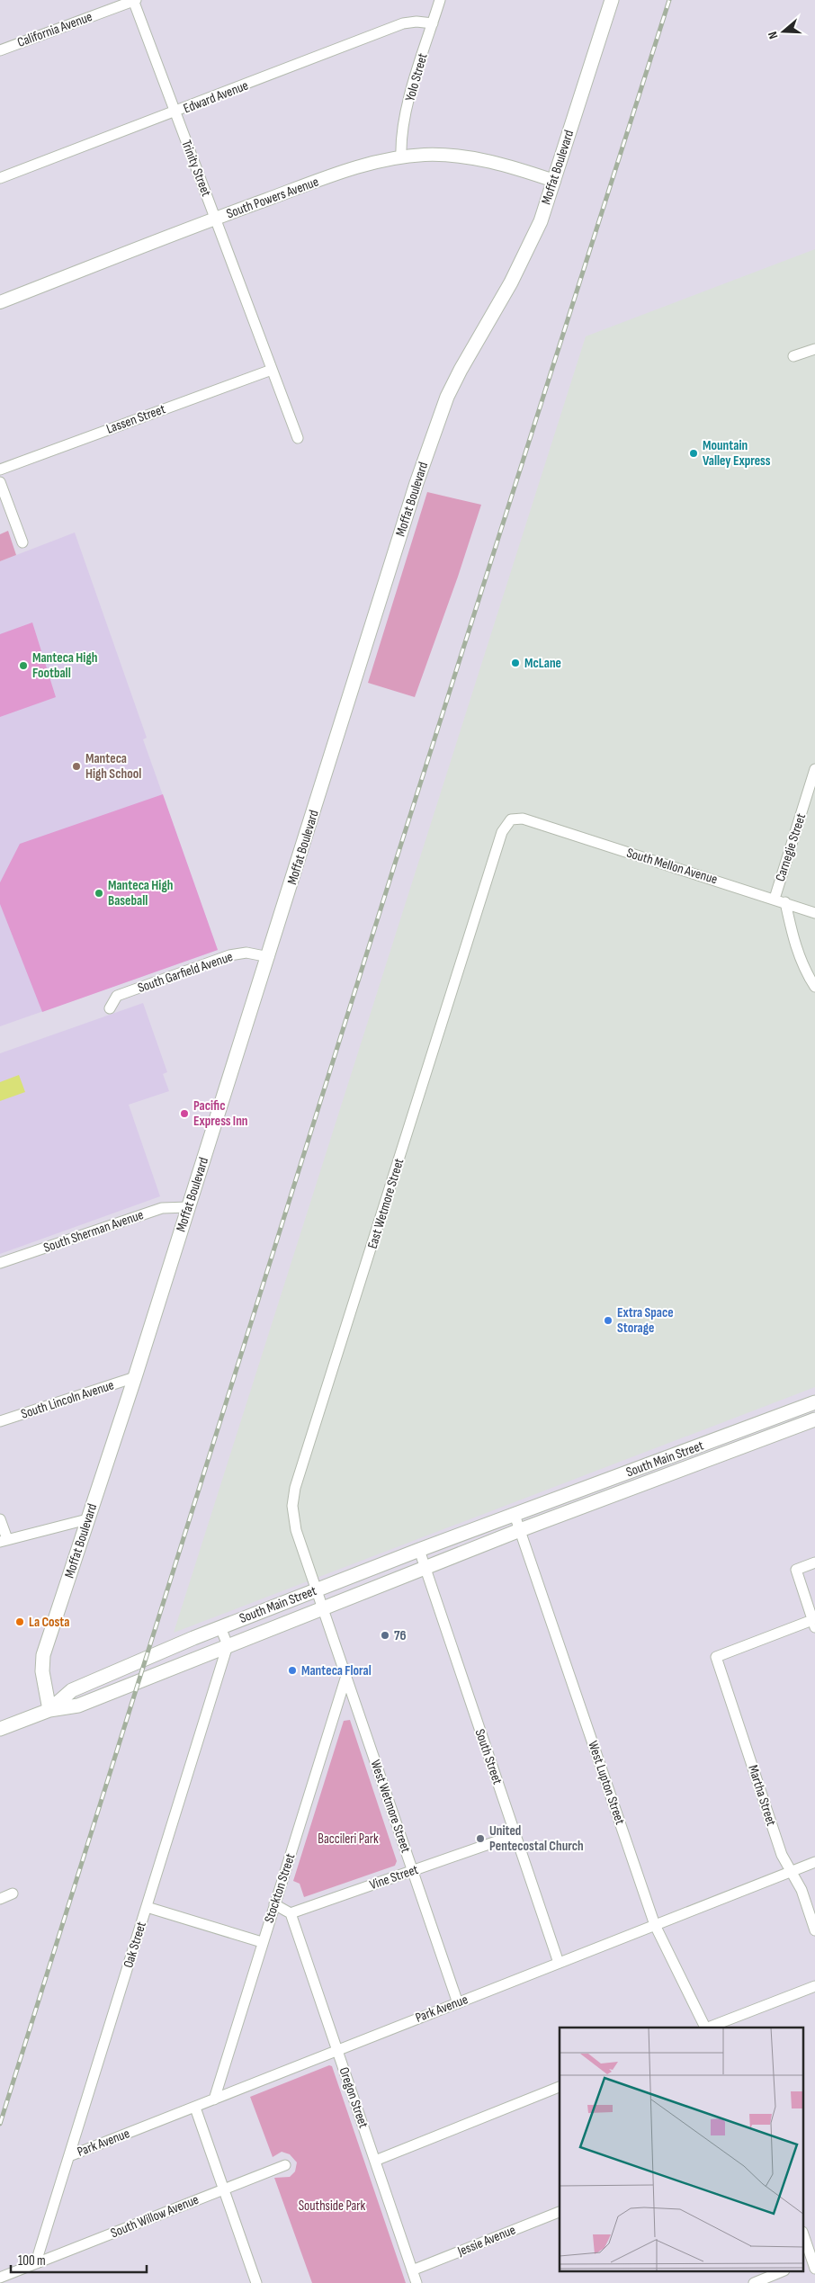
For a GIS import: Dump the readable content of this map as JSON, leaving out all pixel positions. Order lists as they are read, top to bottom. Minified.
{"streets":{"main road":["Moffat Boulevard","South Main Street"],"street":["California Avenue","Yolo Street","Edward Avenue","Trinity Street","South Powers Avenue","Lassen Street","Carnegie Street","South Mellon Avenue","South Garfield Avenue","East Wetmore Street","South Sherman Avenue","South Lincoln Avenue","South Street","West Lupton Street","Martha Street","West Wetmore Street","Vine Street","Stockton Street","Oak Street","Park Avenue","Oregon Street","South Willow Avenue","Jessie Avenue"]},"crossings":[["California Avenue","Trinity Street"],["Yolo Street","Edward Avenue"],["Yolo Street","South Powers Avenue"],["Edward Avenue","Trinity Street"],["Moffat Boulevard","South Powers Avenue"],["Moffat Boulevard","South Garfield Avenue"],["Moffat Boulevard","South Sherman Avenue"],["Moffat Boulevard","South Lincoln Avenue"],["Moffat Boulevard","South Main Street"],["Trinity Street","South Powers Avenue"],["Trinity Street","Lassen Street"],["Carnegie Street","South Mellon Avenue"],["South Mellon Avenue","East Wetmore Street"],["East Wetmore Street","South Main Street"],["East Wetmore Street","West Wetmore Street"],["South Main Street","South Street"],["South Main Street","West Lupton Street"],["South Main Street","West Wetmore Street"],["South Main Street","Oak Street"],["South Street","Vine Street"],["South Street","Park Avenue"],["West Lupton Street","Park Avenue"],["Martha Street","Park Avenue"],["West Wetmore Street","Vine Street"],["West Wetmore Street","Stockton Street"],["West Wetmore Street","Park Avenue"],["Vine Street","Oregon Street"],["Stockton Street","Park Avenue"],["Oak Street","Park Avenue"],["Oak Street","South Willow Avenue"],["Park Avenue","Oregon Street"],["Oregon Street","Jessie Avenue"]],"parks":["Baccileri Park","Southside Park"],"places":["Mountain Valley Express","McLane","Manteca High Football","Manteca High School","Manteca High Baseball","Pacific Express Inn","Extra Space Storage","La Costa","76","Manteca Floral","United Pentecostal Church"],"scale_bar":"100 m","north":"left"}
